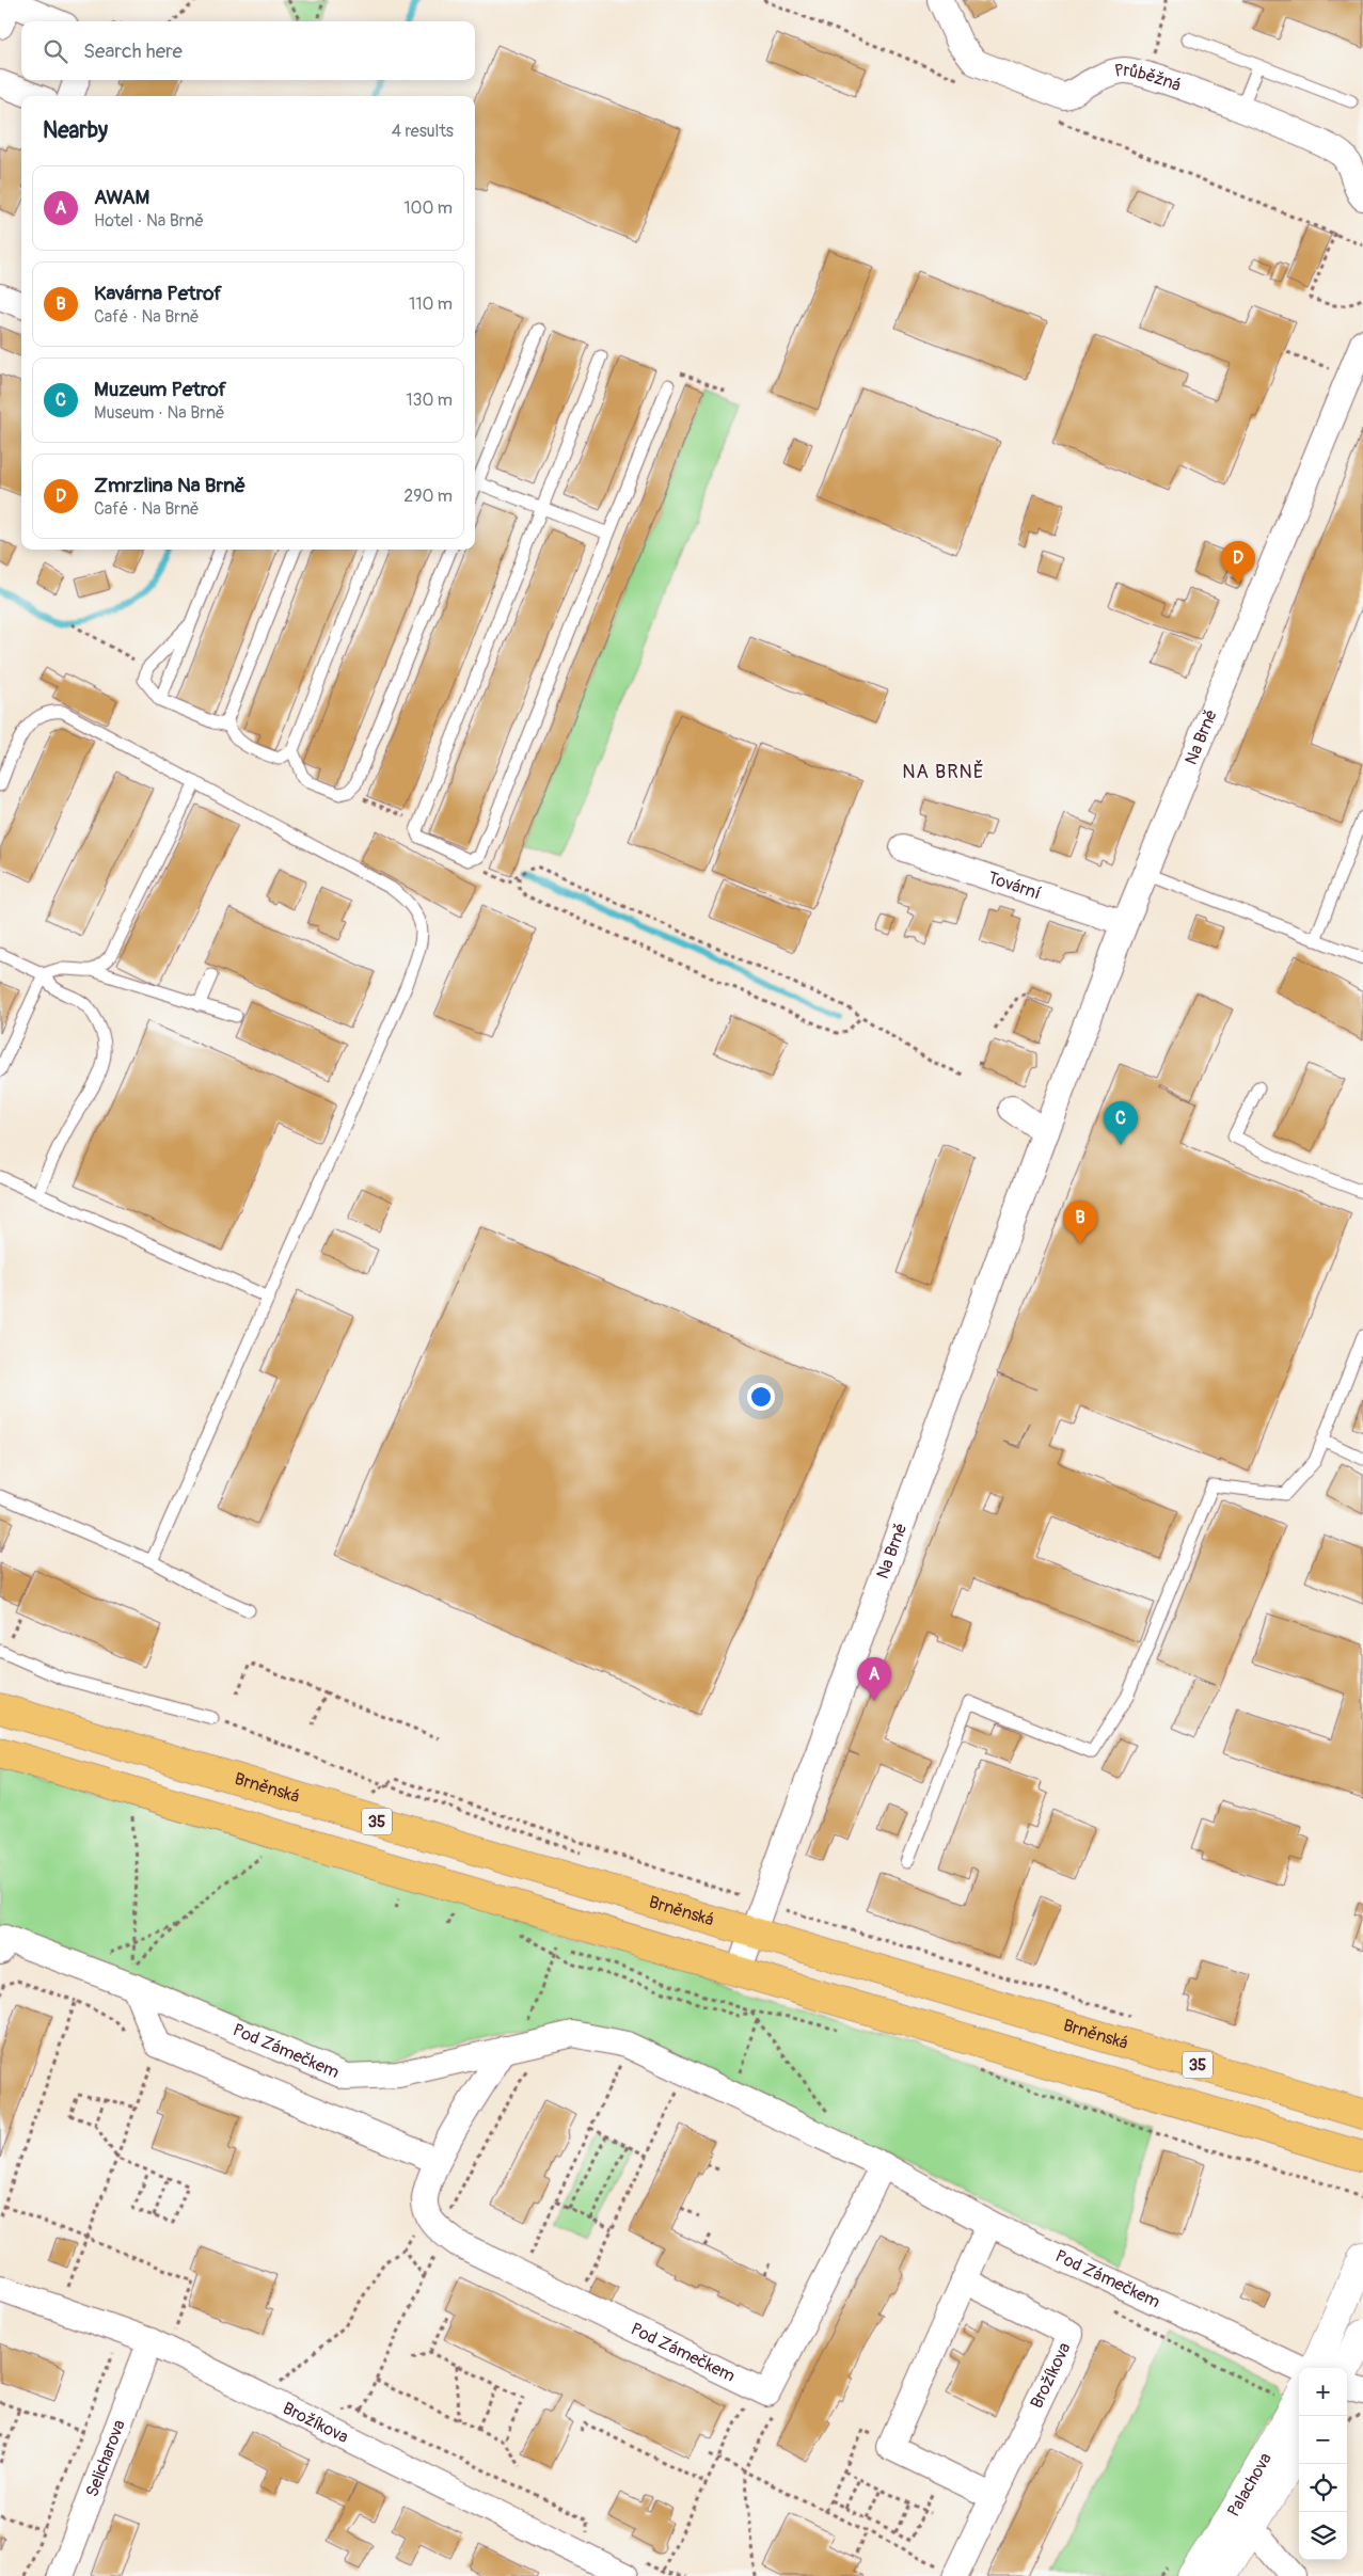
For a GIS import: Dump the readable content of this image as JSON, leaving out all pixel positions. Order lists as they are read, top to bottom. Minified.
{"streets":{"main road":["Brněnská","35"],"street":["Průběžná","Na Brně","Tovární","Pod Zámečkem","Brožíkova","Selicharova","Palachova"]},"crossings":[["Na Brně","Tovární"],["Na Brně","Brněnská"],["Na Brně","35"],["Brožíkova","Selicharova"]],"districts":["NA BRNĚ"],"page":{"search":"Search here","heading":["Nearby","4 results"],"list":[{"mark":"A","name":"AWAM","note":"Hotel · Na Brně","value":"100 m"},{"mark":"B","name":"Kavárna Petrof","note":"Café · Na Brně","value":"110 m"},{"mark":"C","name":"Muzeum Petrof","note":"Museum · Na Brně","value":"130 m"},{"mark":"D","name":"Zmrzlina Na Brně","note":"Café · Na Brně","value":"290 m"}],"pins":["D","C","B","A"],"map_buttons":["+","−"]}}
